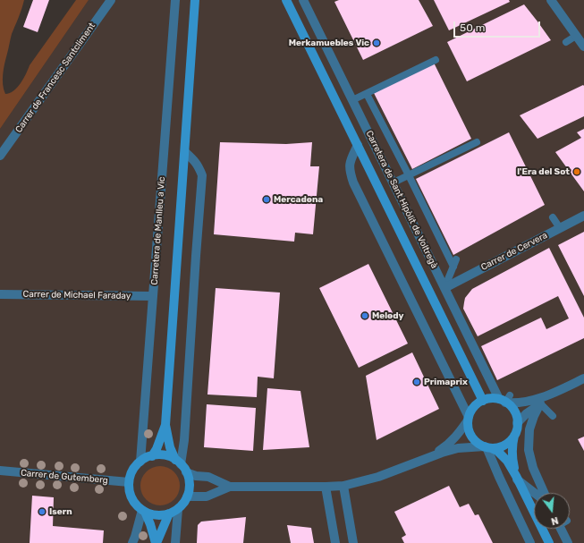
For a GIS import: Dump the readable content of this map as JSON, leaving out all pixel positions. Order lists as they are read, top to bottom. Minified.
{"streets":{"street":["Carrer de Francesc Santcliment","Carretera de Sant Hipòlit de Voltregà","Carretera de Manlleu a Vic","Carrer de Cervera","Carrer de Michael Faraday","Carrer de Gutemberg"]},"crossings":[["Carretera de Sant Hipòlit de Voltregà","Carrer de Cervera"],["Carretera de Manlleu a Vic","Carrer de Michael Faraday"],["Carretera de Manlleu a Vic","Carrer de Gutemberg"]],"places":["Merkamuebles Vic","l'Era del Sot","Mercadona","Melody","Primaprix","Isern"],"scale_bar":"50 m","north":"bottom"}
